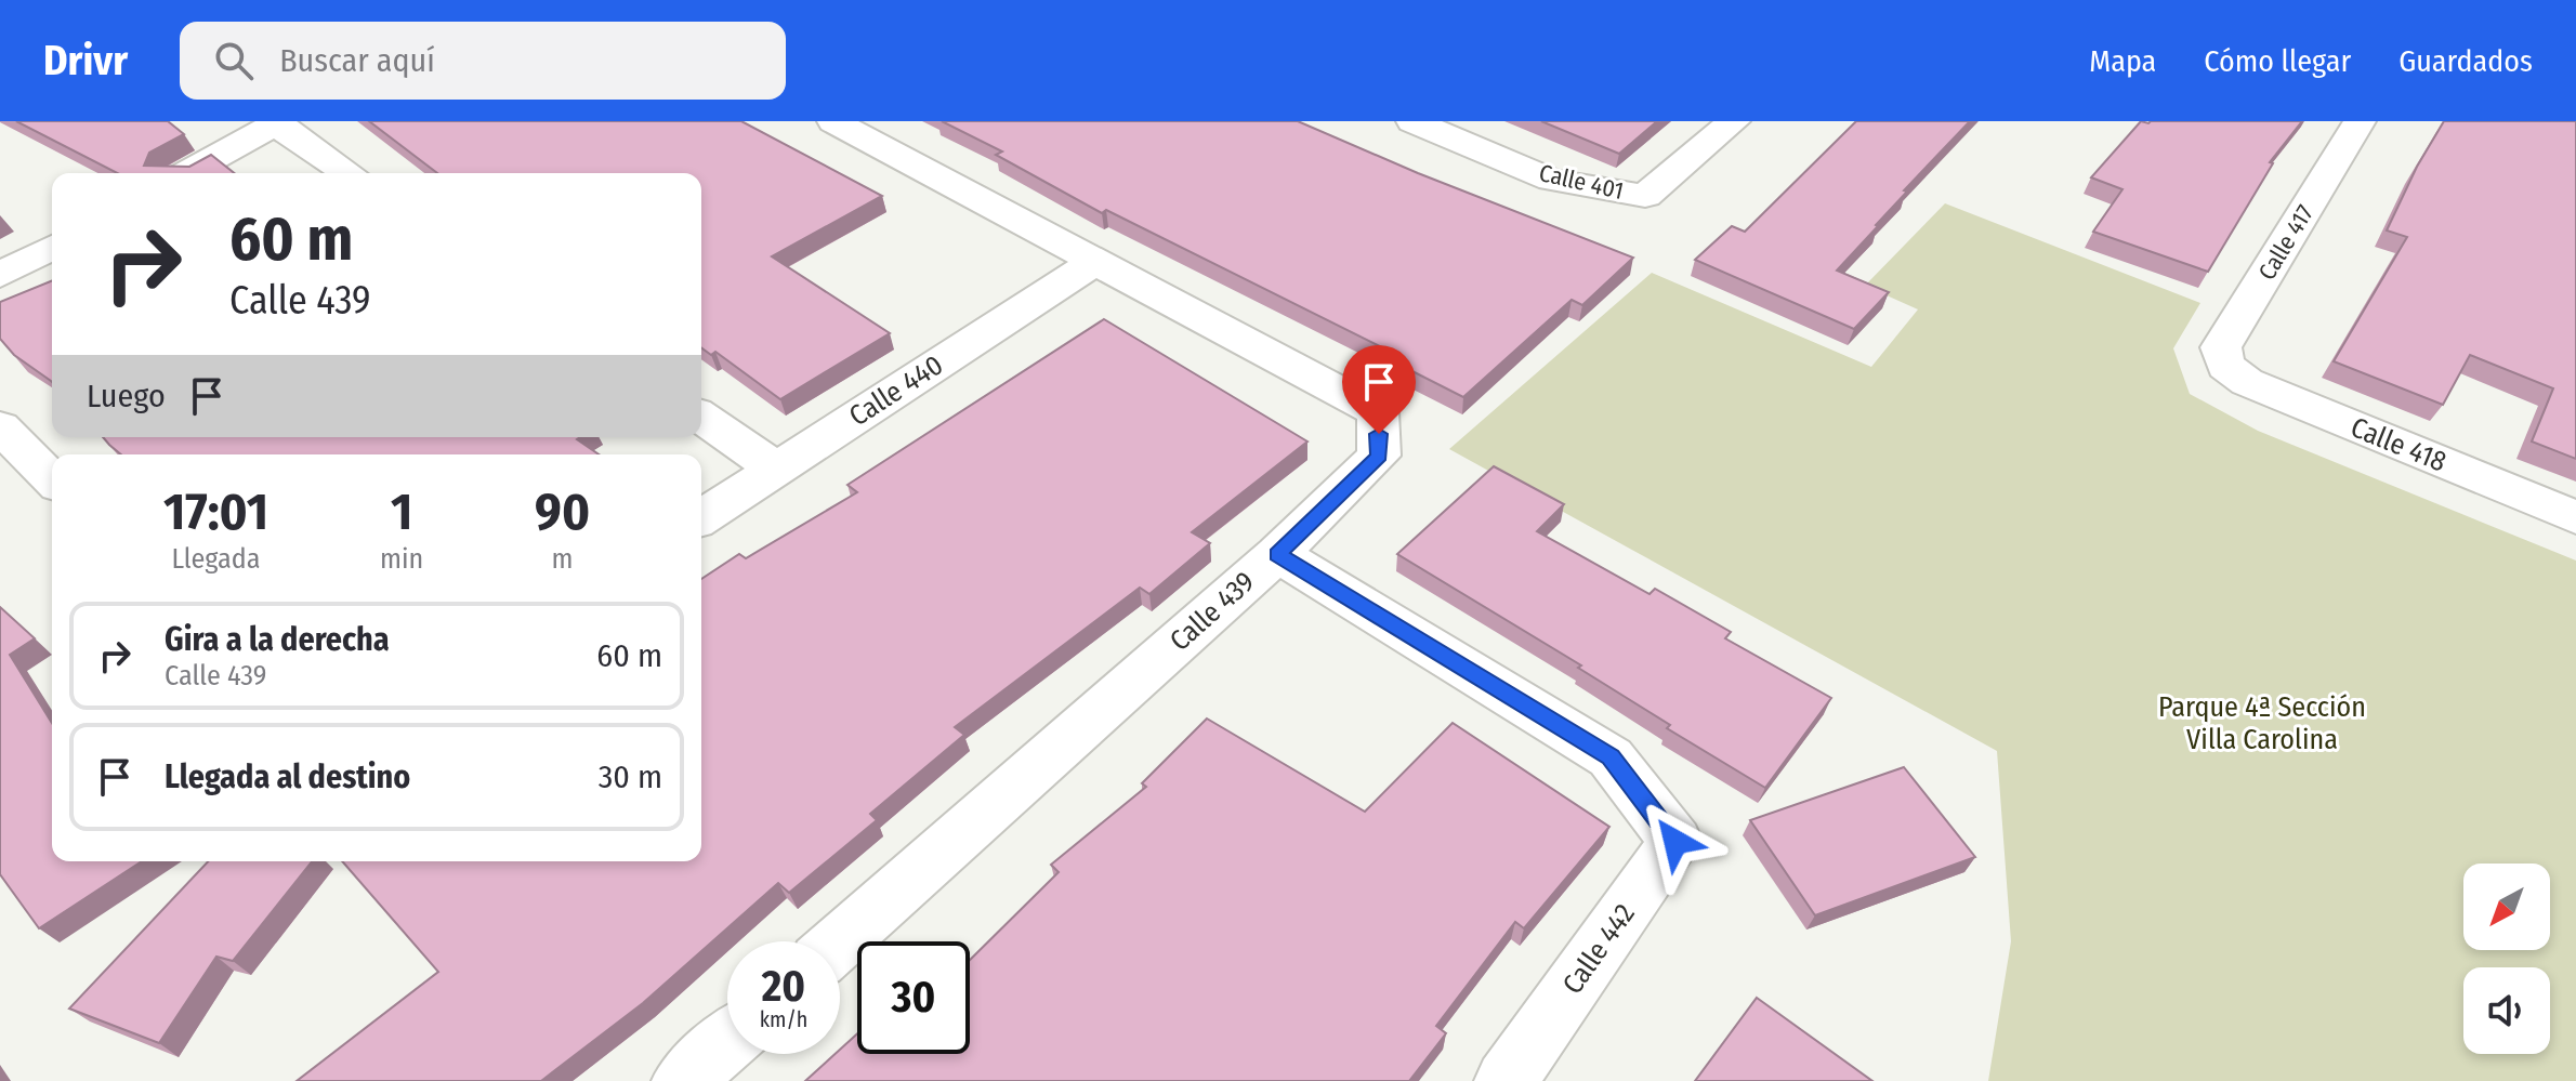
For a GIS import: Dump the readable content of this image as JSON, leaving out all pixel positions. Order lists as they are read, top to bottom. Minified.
{"streets":{"street":["Calle 401","Calle 417","Calle 440","Calle 418","Calle 439","Calle 442"]},"crossings":[["Calle 417","Calle 418"],["Calle 440","Calle 439"],["Calle 439","Calle 442"]],"parks":["Parque 4ª Sección Villa Carolina"],"north":"bottom left","page":{"header":"Drivr","search":"Buscar aquí","nav":["Mapa","Cómo llegar","Guardados"],"turn":["60 m","Calle 439"],"then":"Luego","eta":["17:01","Llegada","1","min","90","m"],"list":[{"name":"Gira a la derecha","note":"Calle 439","value":"60 m"},{"name":"Llegada al destino","value":"30 m"}],"speed":"20 km/h","limit":"30"}}
